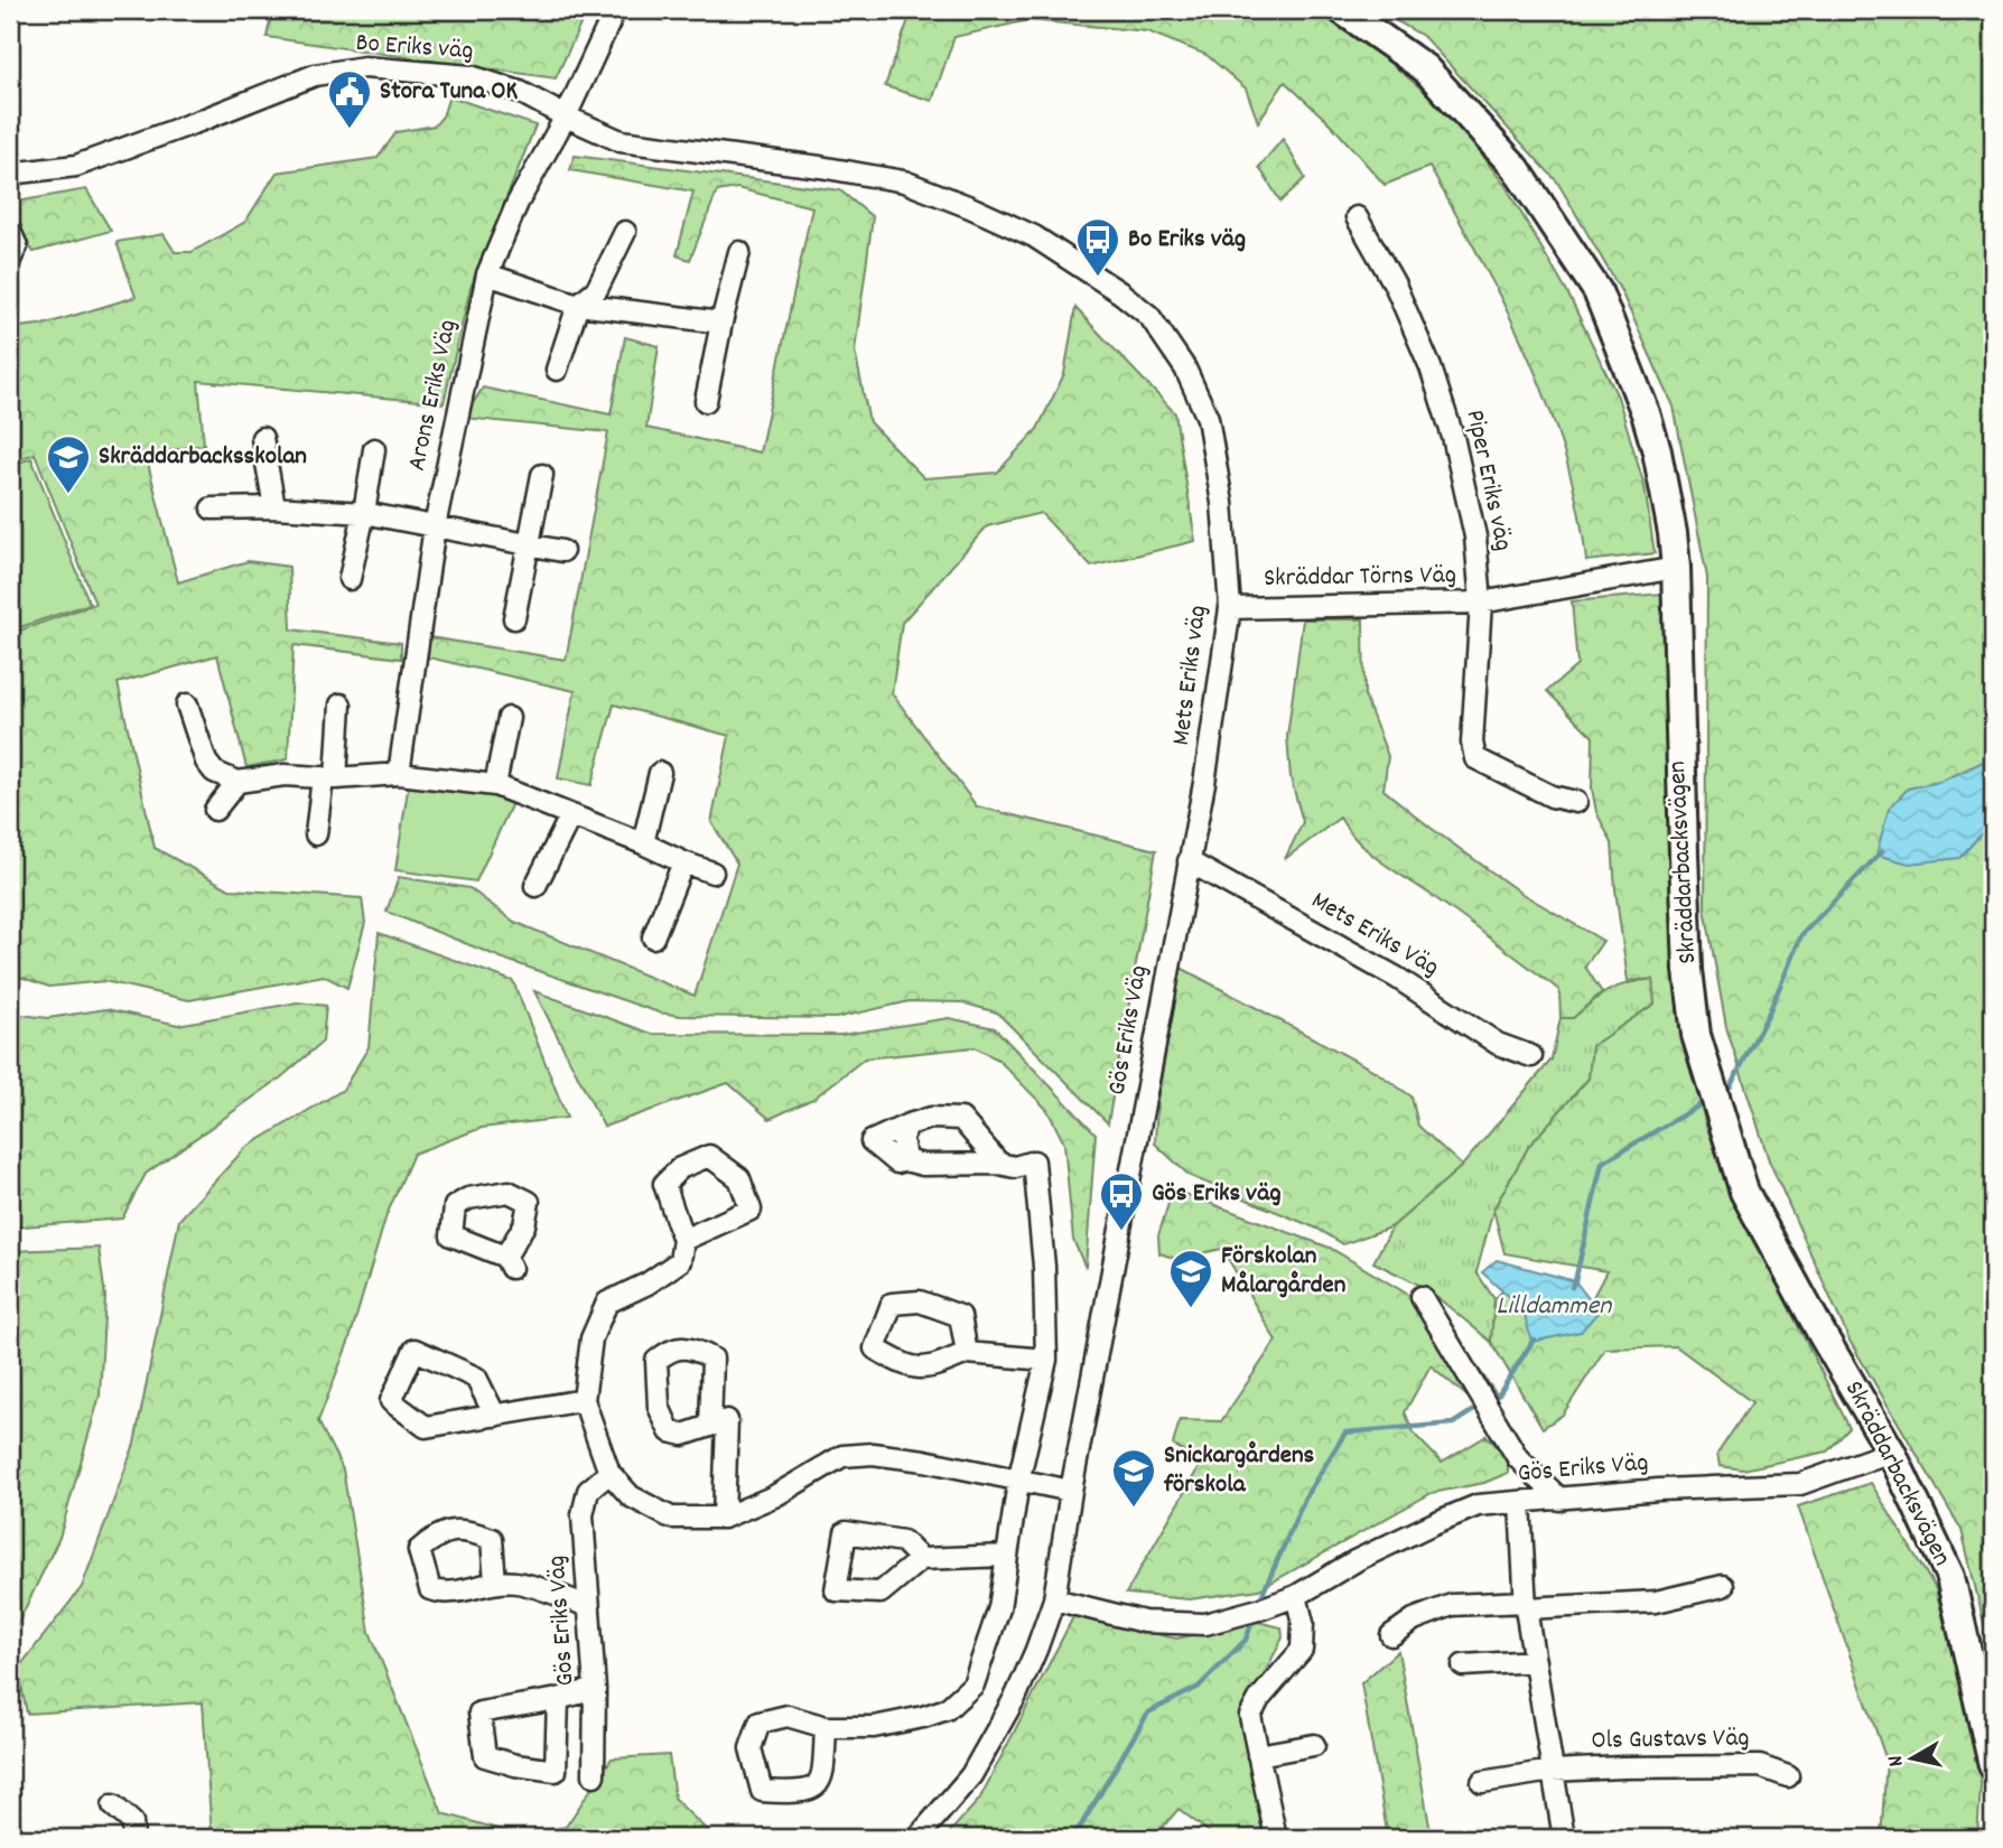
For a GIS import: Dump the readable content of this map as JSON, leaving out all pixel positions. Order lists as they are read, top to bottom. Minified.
{"streets":{"street":["Bo Eriks väg","Arons Eriks Väg","Piper Eriks väg","Skräddar Törns Väg","Mets Eriks väg","Skräddarbacksvägen","Mets Eriks Väg","Gös Eriks Väg","Ols Gustavs Väg"]},"crossings":[["Bo Eriks väg","Arons Eriks Väg"],["Bo Eriks väg","Mets Eriks väg"],["Piper Eriks väg","Skräddar Törns Väg"],["Skräddar Törns Väg","Mets Eriks väg"],["Skräddar Törns Väg","Skräddarbacksvägen"],["Mets Eriks väg","Mets Eriks Väg"],["Mets Eriks väg","Gös Eriks Väg"],["Skräddarbacksvägen","Gös Eriks Väg"],["Mets Eriks Väg","Gös Eriks Väg"]],"water":["Lilldammen"],"places":{"public building":["Stora Tuna OK"],"bus stop":["Bo Eriks väg","Gös Eriks väg"],"school or university":["Skräddarbacksskolan","Förskolan Målargården","Snickargårdens förskola"]},"north":"left"}
